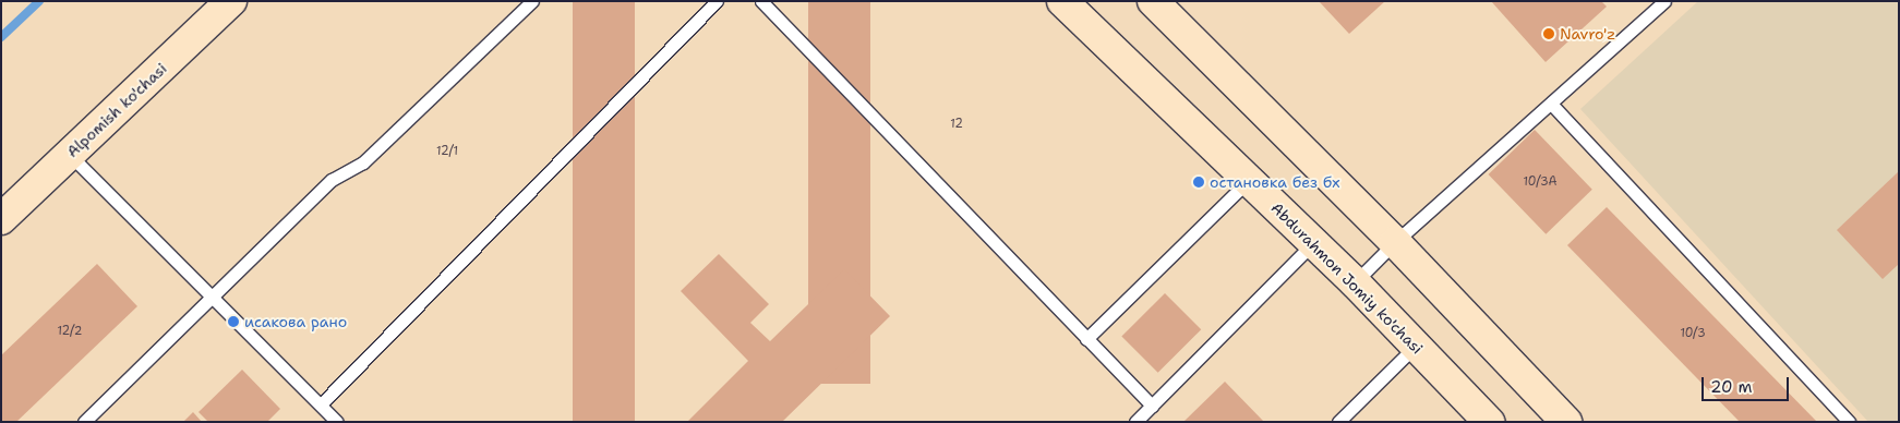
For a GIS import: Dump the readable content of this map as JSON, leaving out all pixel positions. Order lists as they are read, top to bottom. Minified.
{"streets":{"street":["Alpomish ko'chasi","Abdurahmon Jomiy ko'chasi"]},"places":["Navro'z","остановка без бх","исакова рано"],"house_numbers":["12","12/1","10/3A","12/2","10/3"],"scale_bar":"20 m"}
